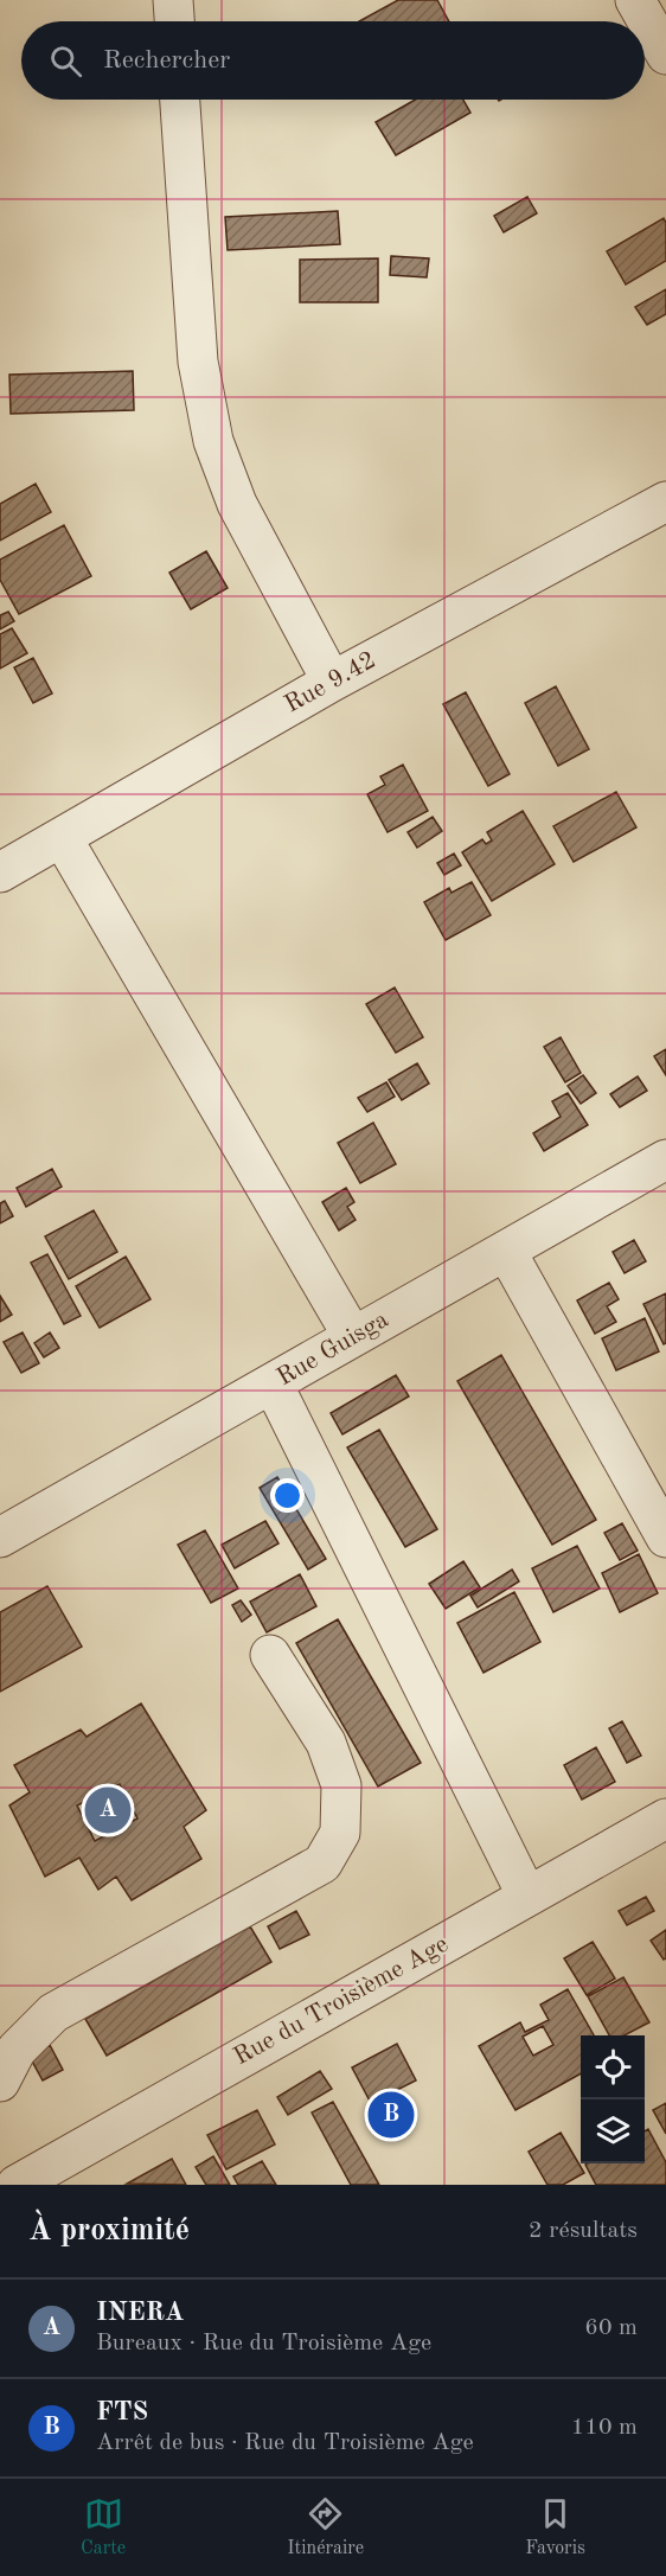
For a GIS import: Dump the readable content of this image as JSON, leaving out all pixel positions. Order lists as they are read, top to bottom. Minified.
{"streets":{"street":["Rue 9.42","Rue Guisga","Rue du Troisième Age"]},"page":{"search":"Rechercher","pins":["A","B"],"heading":["À proximité","2 résultats"],"list":[{"mark":"A","name":"INERA","note":"Bureaux · Rue du Troisième Age","value":"60 m"},{"mark":"B","name":"FTS","note":"Arrêt de bus · Rue du Troisième Age","value":"110 m"}],"nav":["Carte","Itinéraire","Favoris"]}}
